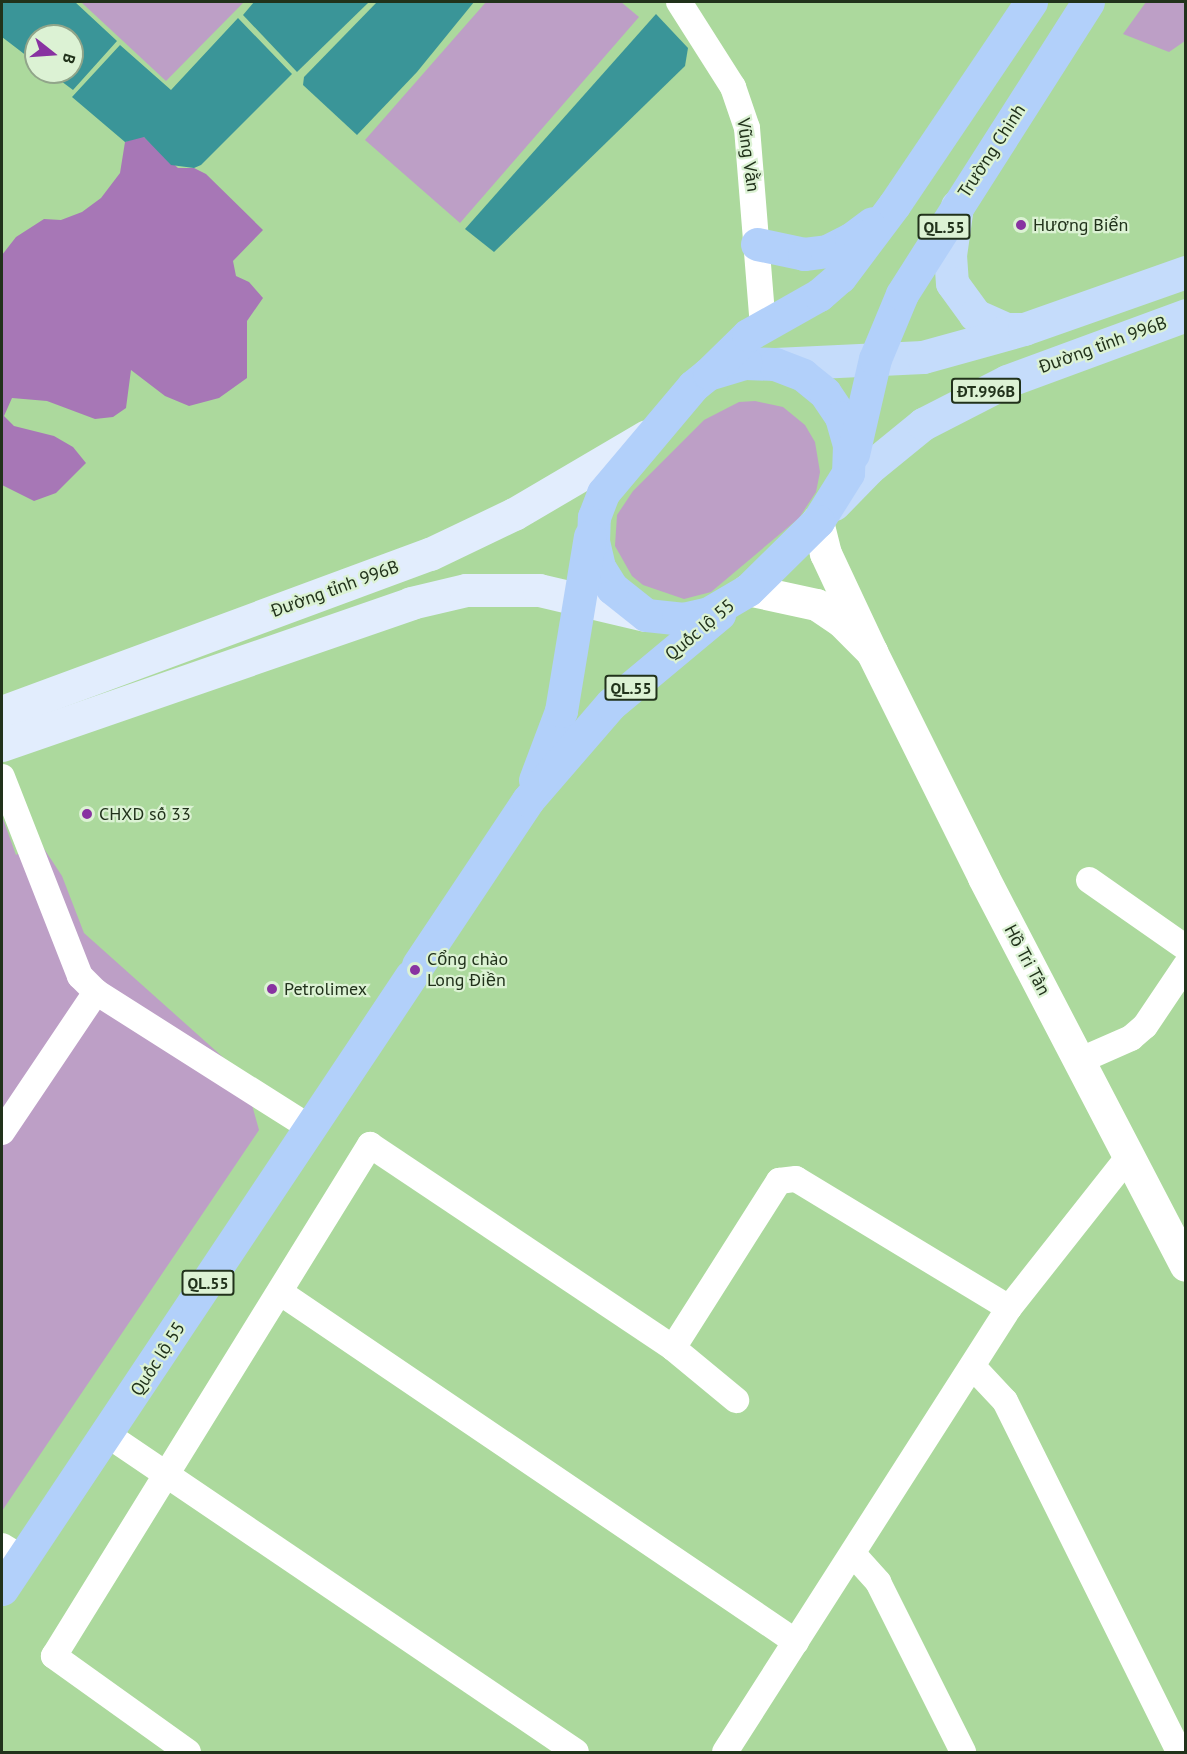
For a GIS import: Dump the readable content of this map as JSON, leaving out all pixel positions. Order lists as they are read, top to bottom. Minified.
{"streets":{"highway":["Trường Chinh","QL.55","Quốc lộ 55"],"main road":["Đường tỉnh 996B","ĐT.996B"],"street":["Vũng Vằn","Hồ Tri Tân"]},"crossings":[["Vũng Vằn","QL.55"],["Đường tỉnh 996B","Quốc lộ 55"],["Đường tỉnh 996B","Hồ Tri Tân"]],"places":["Hương Biển","CHXD số 33","Cổng chào Long Điền","Petrolimex"],"north":"right"}
